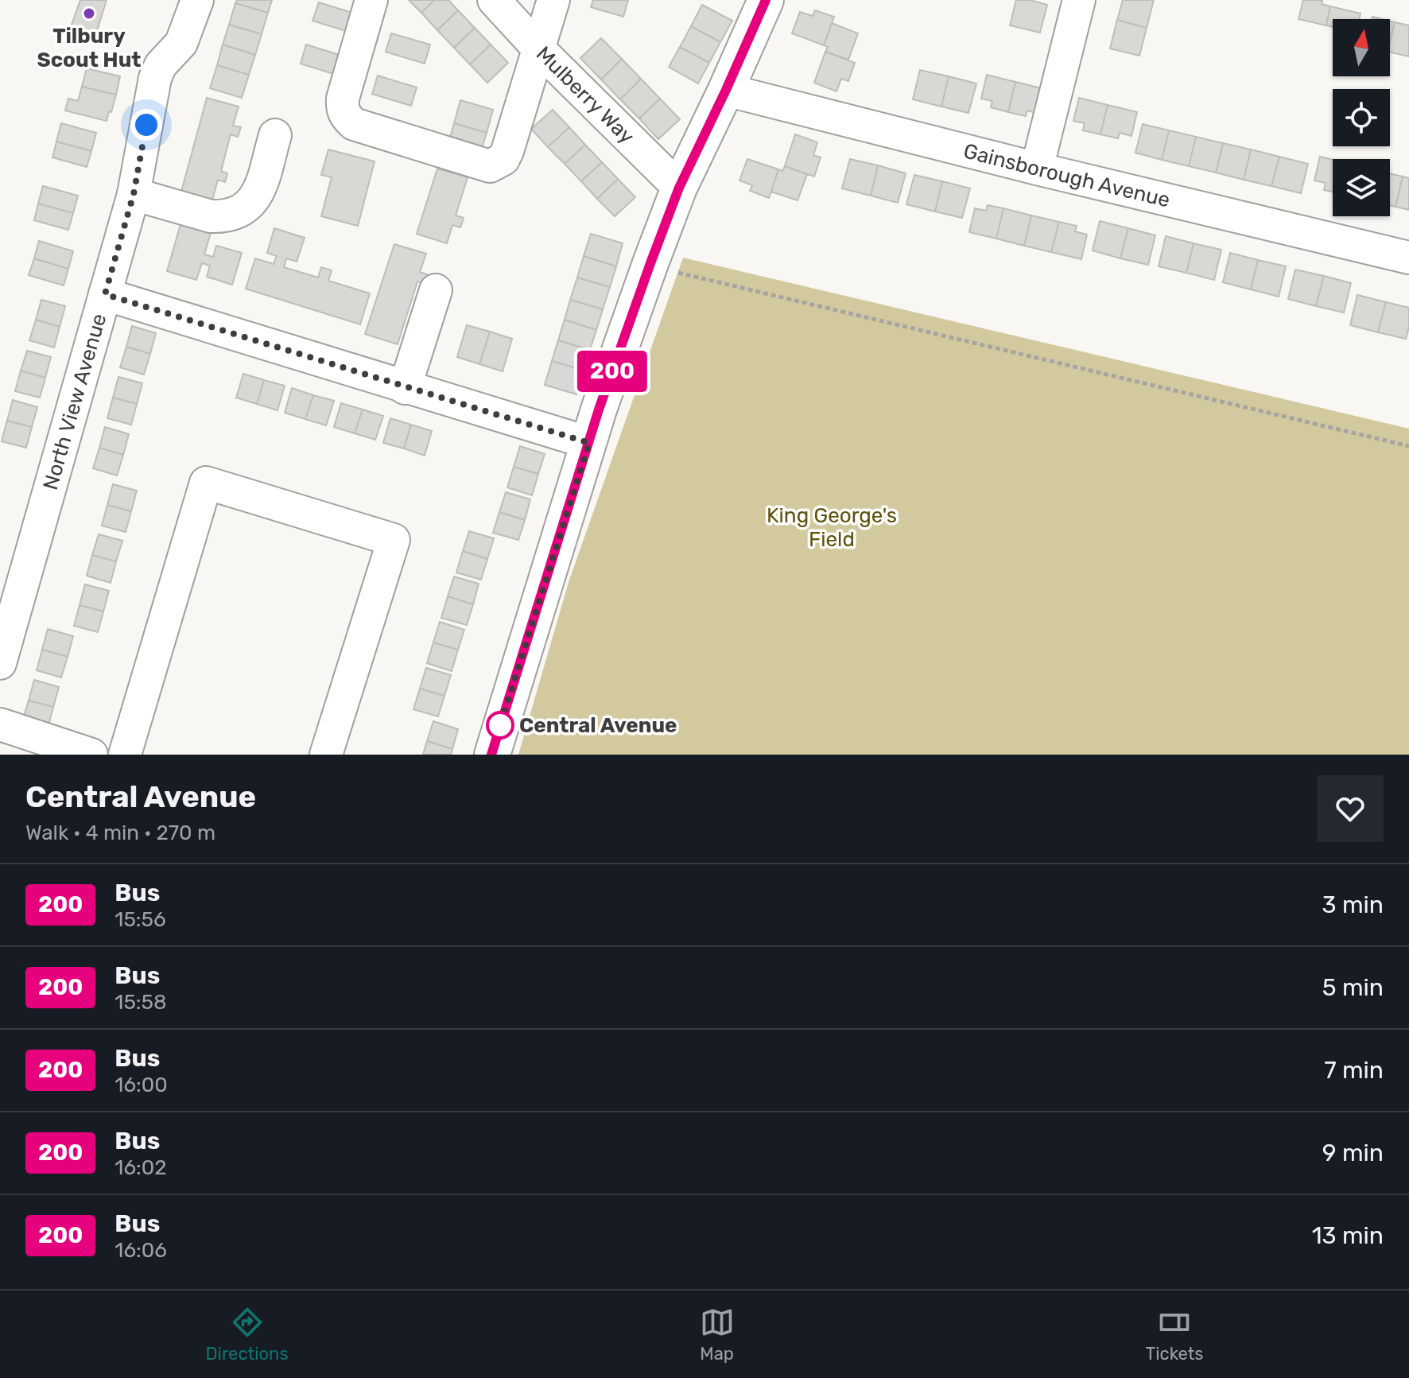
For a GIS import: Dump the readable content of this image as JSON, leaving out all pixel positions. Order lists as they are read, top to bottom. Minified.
{"streets":{"street":["Mulberry Way","Gainsborough Avenue","North View Avenue"]},"parks":["King George's Field"],"places":["Tilbury Scout Hut","Central Avenue"],"lines":["bus line 200"],"north":"top","page":{"on_map":"200","heading":["Central Avenue","Walk · 4 min · 270 m"],"list":[{"mark":"200","name":"Bus","note":"15:56","value":"3 min"},{"mark":"200","name":"Bus","note":"15:58","value":"5 min"},{"mark":"200","name":"Bus","note":"16:00","value":"7 min"},{"mark":"200","name":"Bus","note":"16:02","value":"9 min"},{"mark":"200","name":"Bus","note":"16:06","value":"13 min"}],"tabs":["Directions","Map","Tickets"]}}
